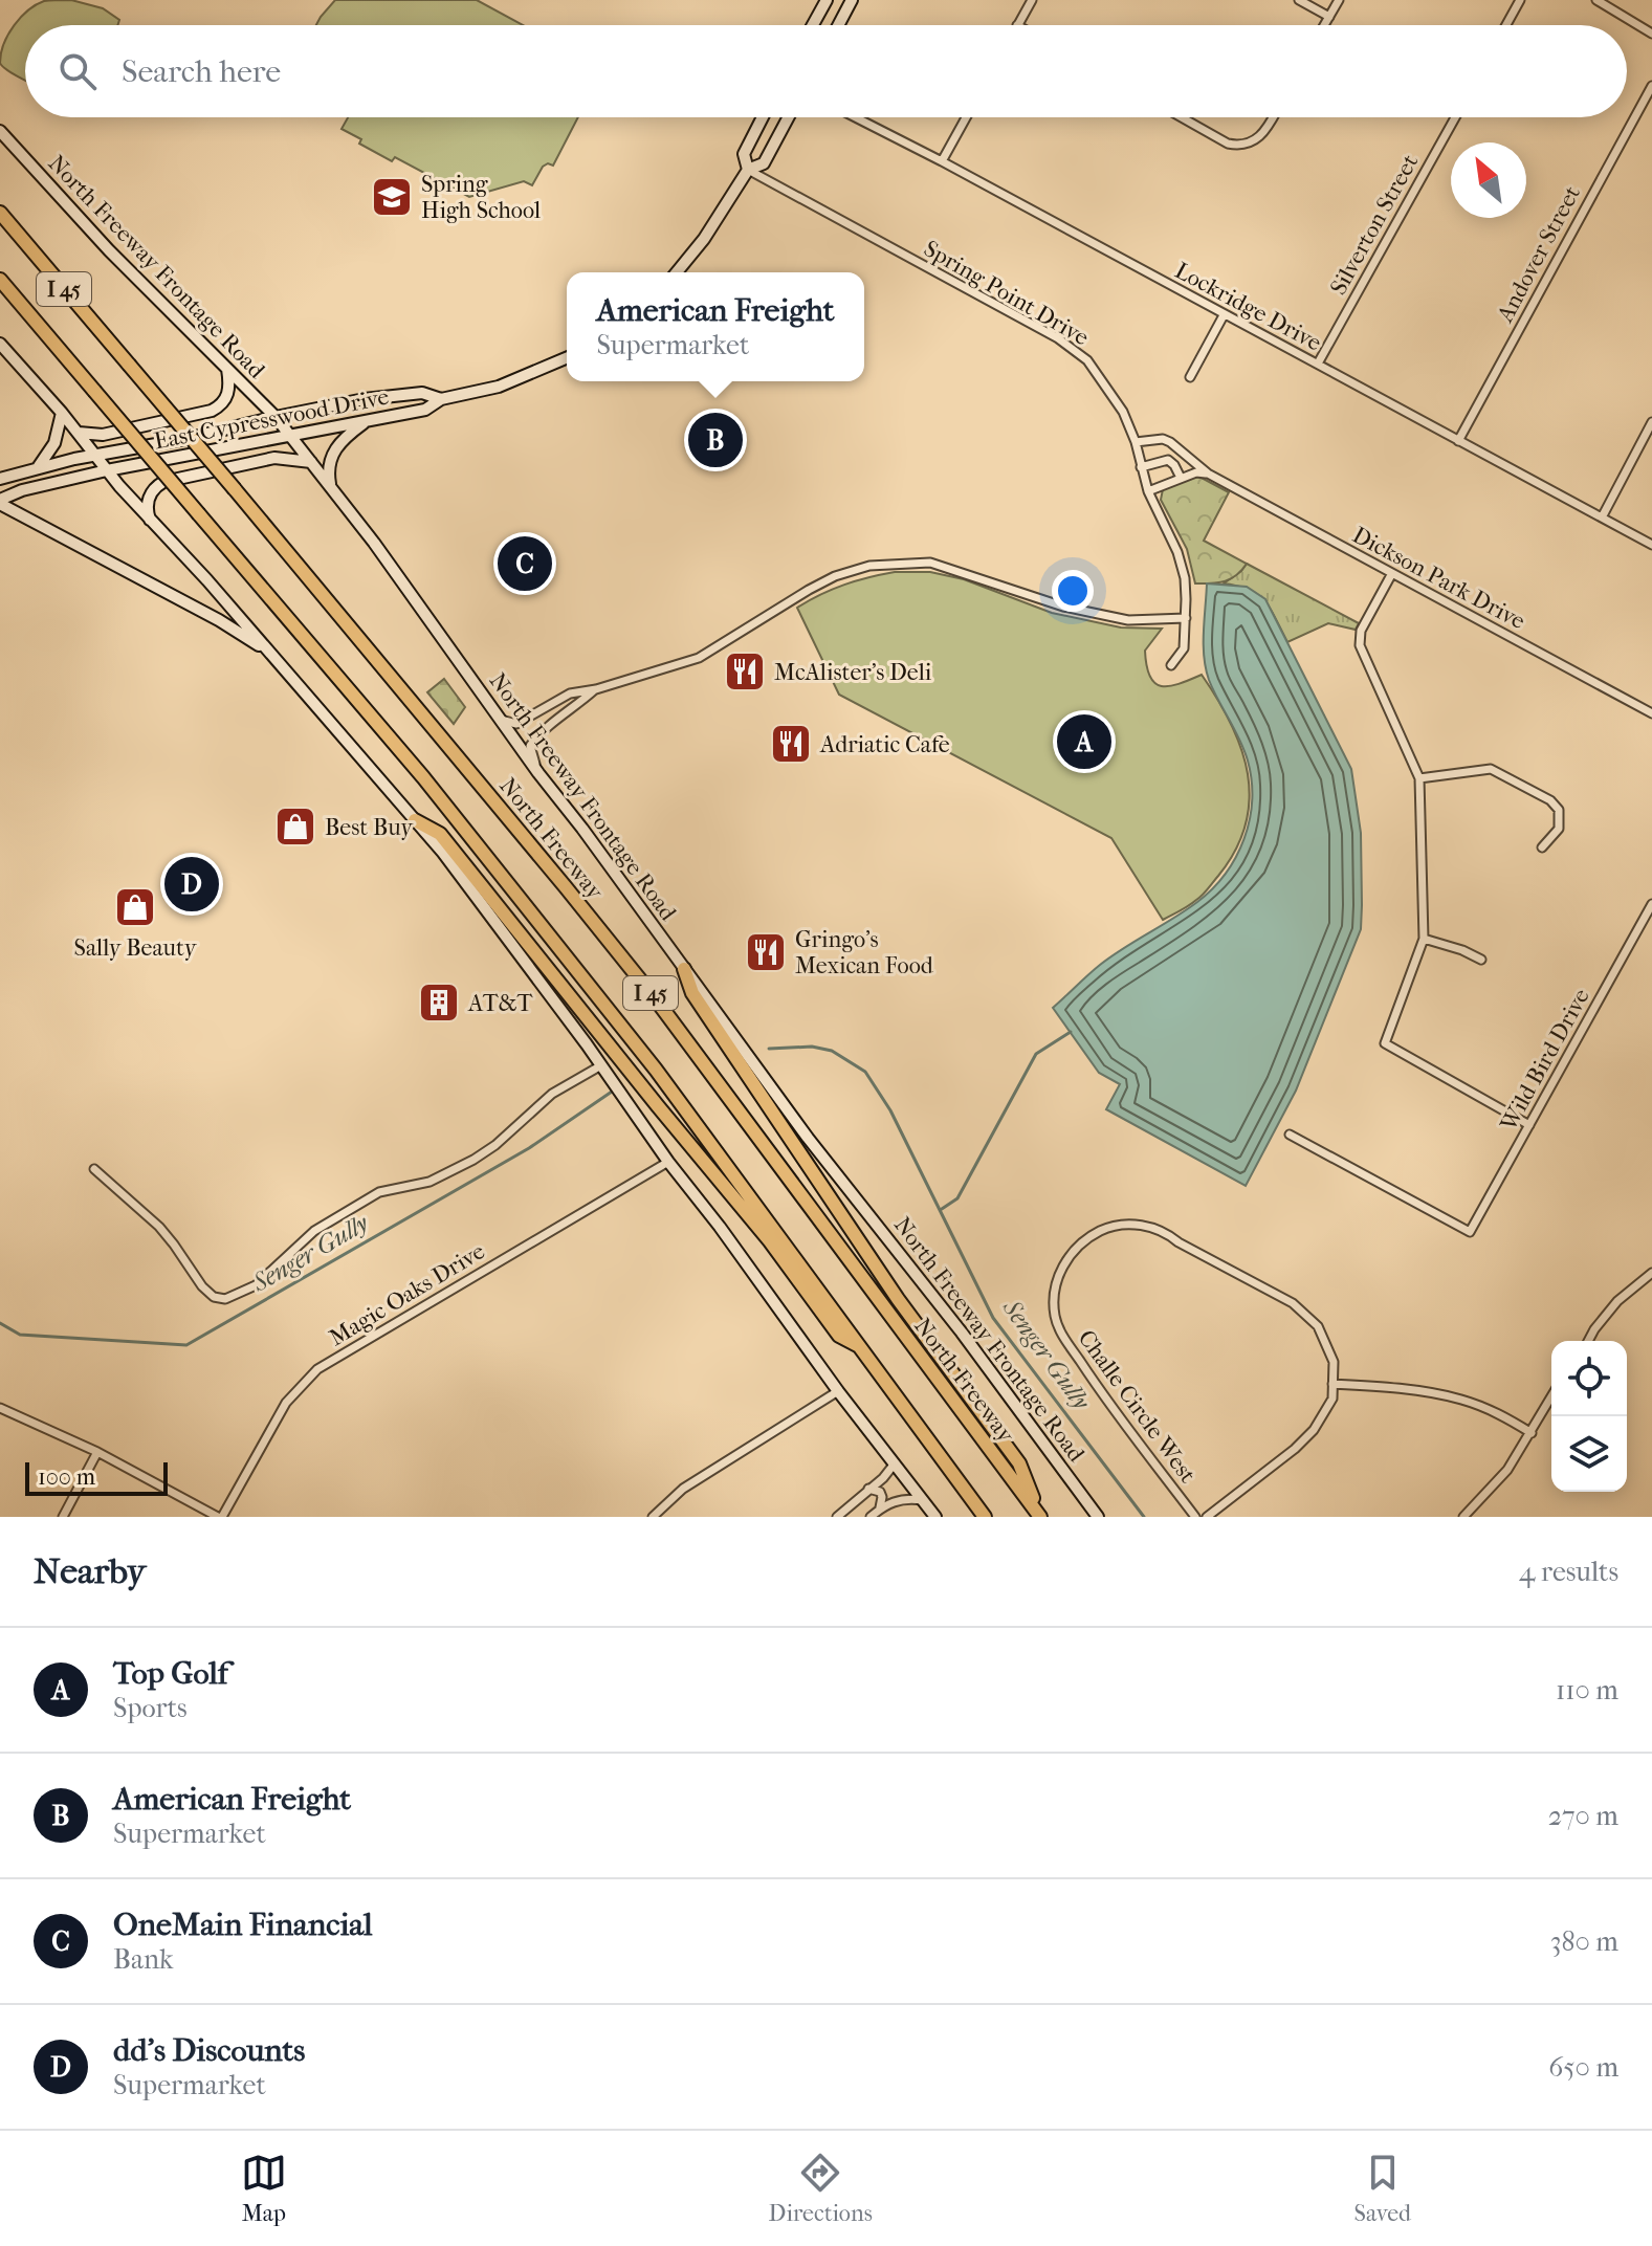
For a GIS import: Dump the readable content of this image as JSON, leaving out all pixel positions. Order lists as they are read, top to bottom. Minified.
{"streets":{"highway":["I 45","North Freeway"],"main road":["North Freeway Frontage Road","East Cypresswood Drive"],"street":["Silverton Street","Andover Street","Spring Point Drive","Lockridge Drive","Dickson Park Drive","Wild Bird Drive","Magic Oaks Drive","Challe Circle West"]},"crossings":[["Silverton Street","Lockridge Drive"],["Andover Street","Lockridge Drive"],["North Freeway Frontage Road","East Cypresswood Drive"],["Spring Point Drive","Dickson Park Drive"]],"water":["Senger Gully"],"places":{"school or university":["Spring High School"],"restaurant":["McAlister's Deli","Adriatic Cafe","Gringo's Mexican Food"],"shop":["Best Buy","Sally Beauty"],"building":["AT&T"]},"scale_bar":"100 m","north":"top left","page":{"search":"Search here","popup":["American Freight","Supermarket"],"pins":["B","C","A","D"],"scale":"100 m","heading":["Nearby","4 results"],"list":[{"mark":"A","name":"Top Golf","note":"Sports","value":"110 m"},{"mark":"B","name":"American Freight","note":"Supermarket","value":"270 m"},{"mark":"C","name":"OneMain Financial","note":"Bank","value":"380 m"},{"mark":"D","name":"dd's Discounts","note":"Supermarket","value":"650 m"}],"nav":["Map","Directions","Saved"]}}
